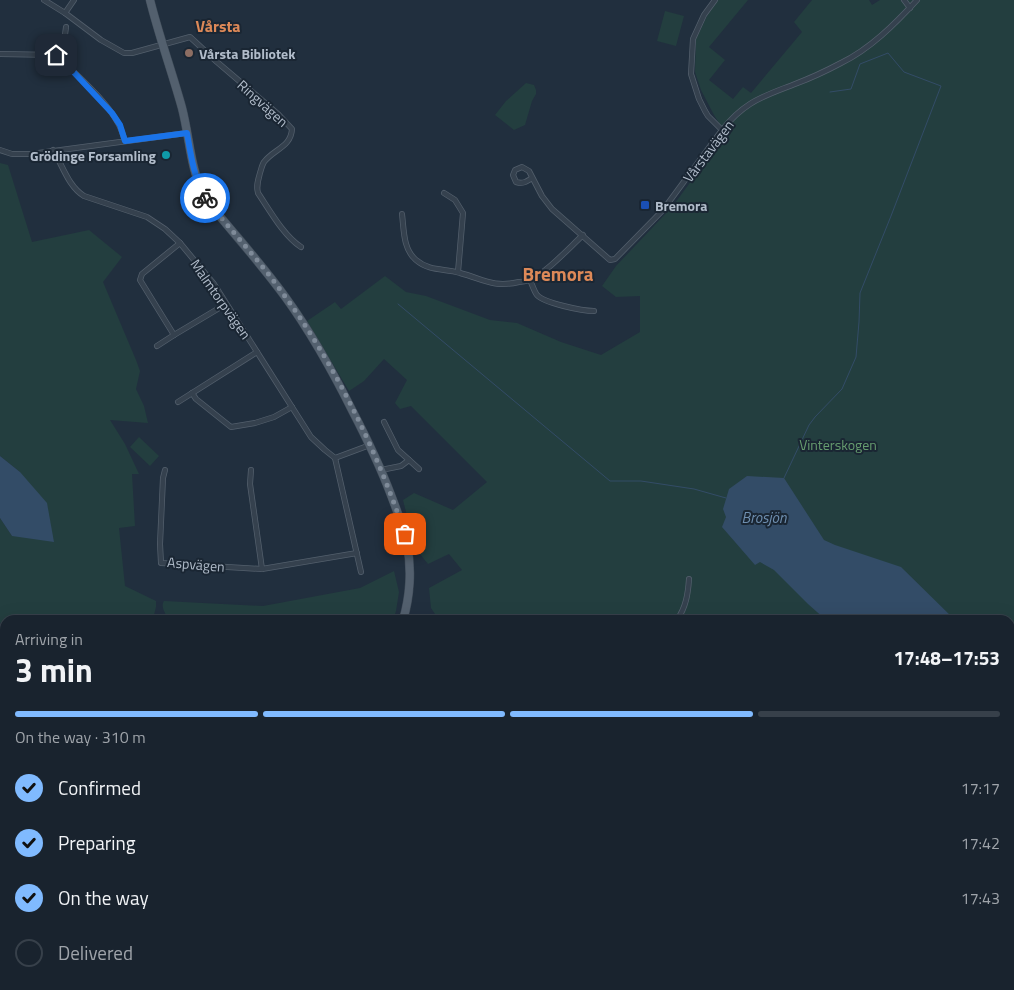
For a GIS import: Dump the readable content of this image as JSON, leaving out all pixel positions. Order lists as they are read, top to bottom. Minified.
{"streets":{"street":["Ringvägen","Vårstavägen","Malmtorpvägen","Aspvägen"]},"districts":["Vårsta","Bremora"],"water":["Brosjön"],"parks":["Vinterskogen"],"places":{"other":["Vårsta Bibliotek","Grödinge Forsamling"],"transit":["Bremora"]},"page":{"heading":["3 min","Arriving in","17:48–17:53"],"bar":"On the way · 310 m","list":[["Confirmed","17:17"],["Preparing","17:42"],["On the way","17:43"],"Delivered"]}}
